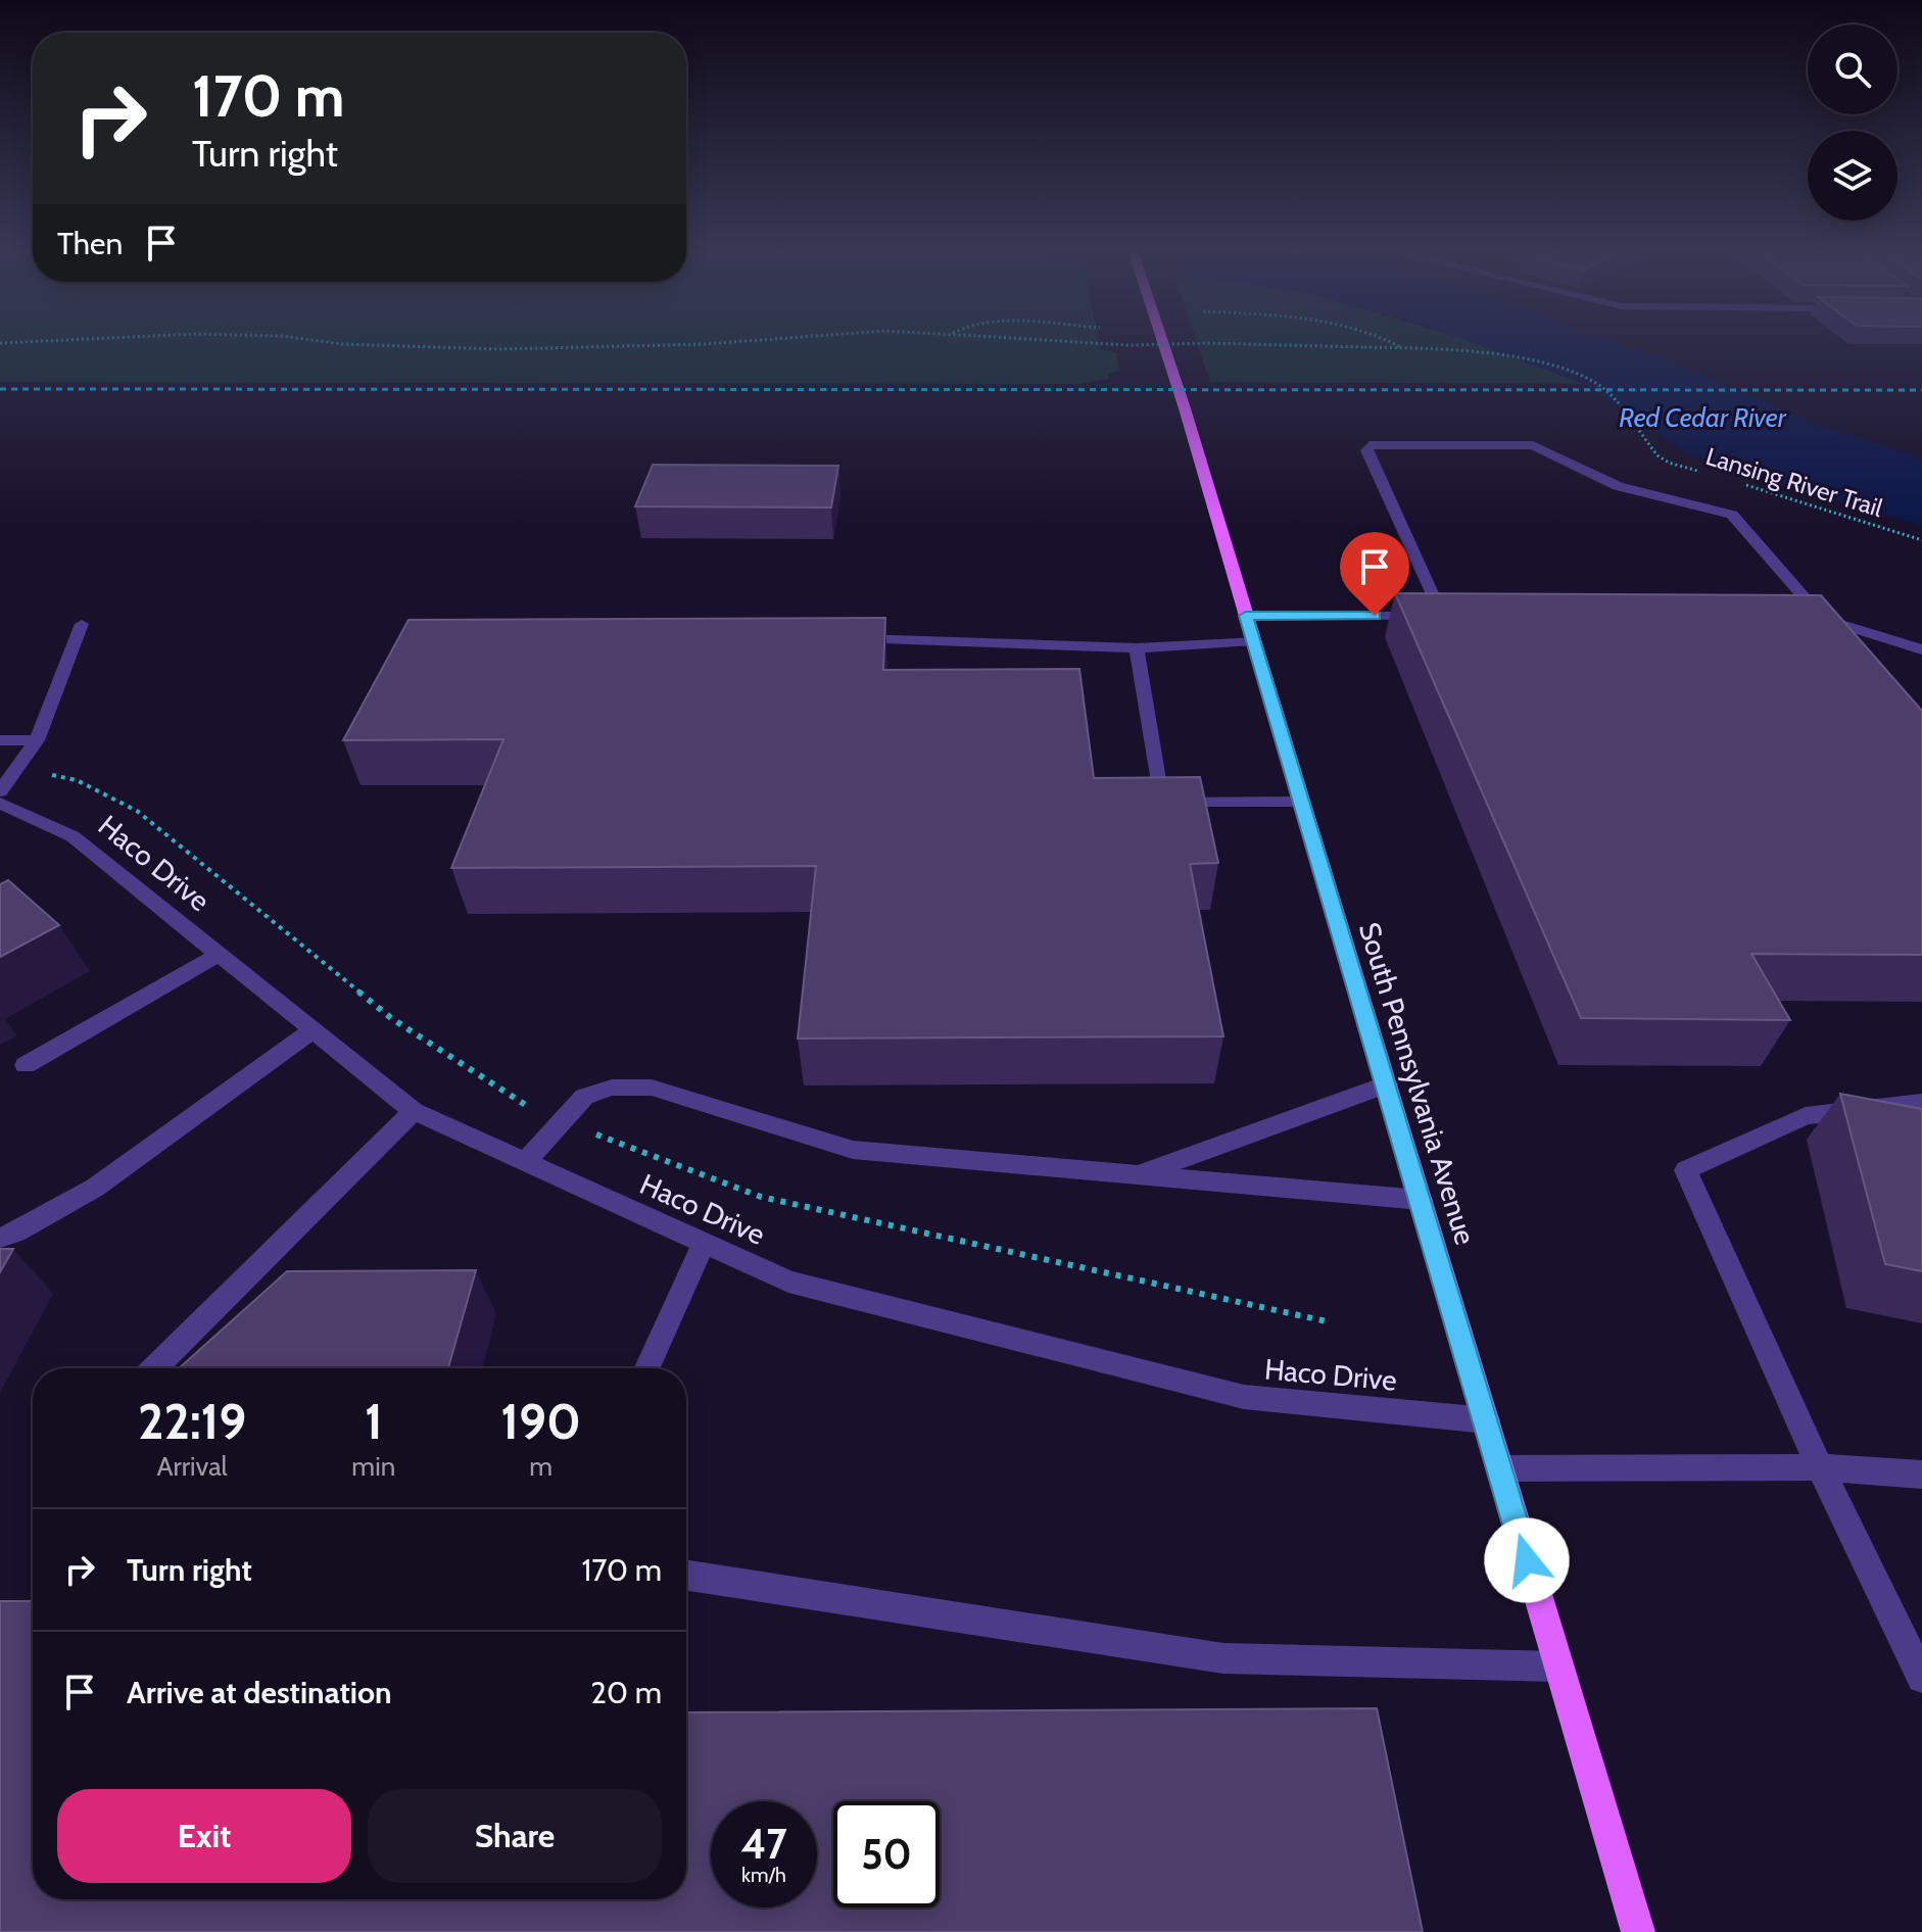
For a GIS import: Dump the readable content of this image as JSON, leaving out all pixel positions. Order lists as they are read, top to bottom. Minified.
{"streets":{"main road":["South Pennsylvania Avenue"],"street":["Haco Drive"],"path":["Lansing River Trail"]},"crossings":[["Haco Drive","South Pennsylvania Avenue"]],"water":["Red Cedar River"],"page":{"turn":["170 m","Turn right"],"then":"Then","eta":["22:19","Arrival","1","min","190","m"],"list":[{"name":"Turn right","value":"170 m"},{"name":"Arrive at destination","value":"20 m"}],"buttons":["Exit","Share"],"speed":"47 km/h","limit":"50"}}
